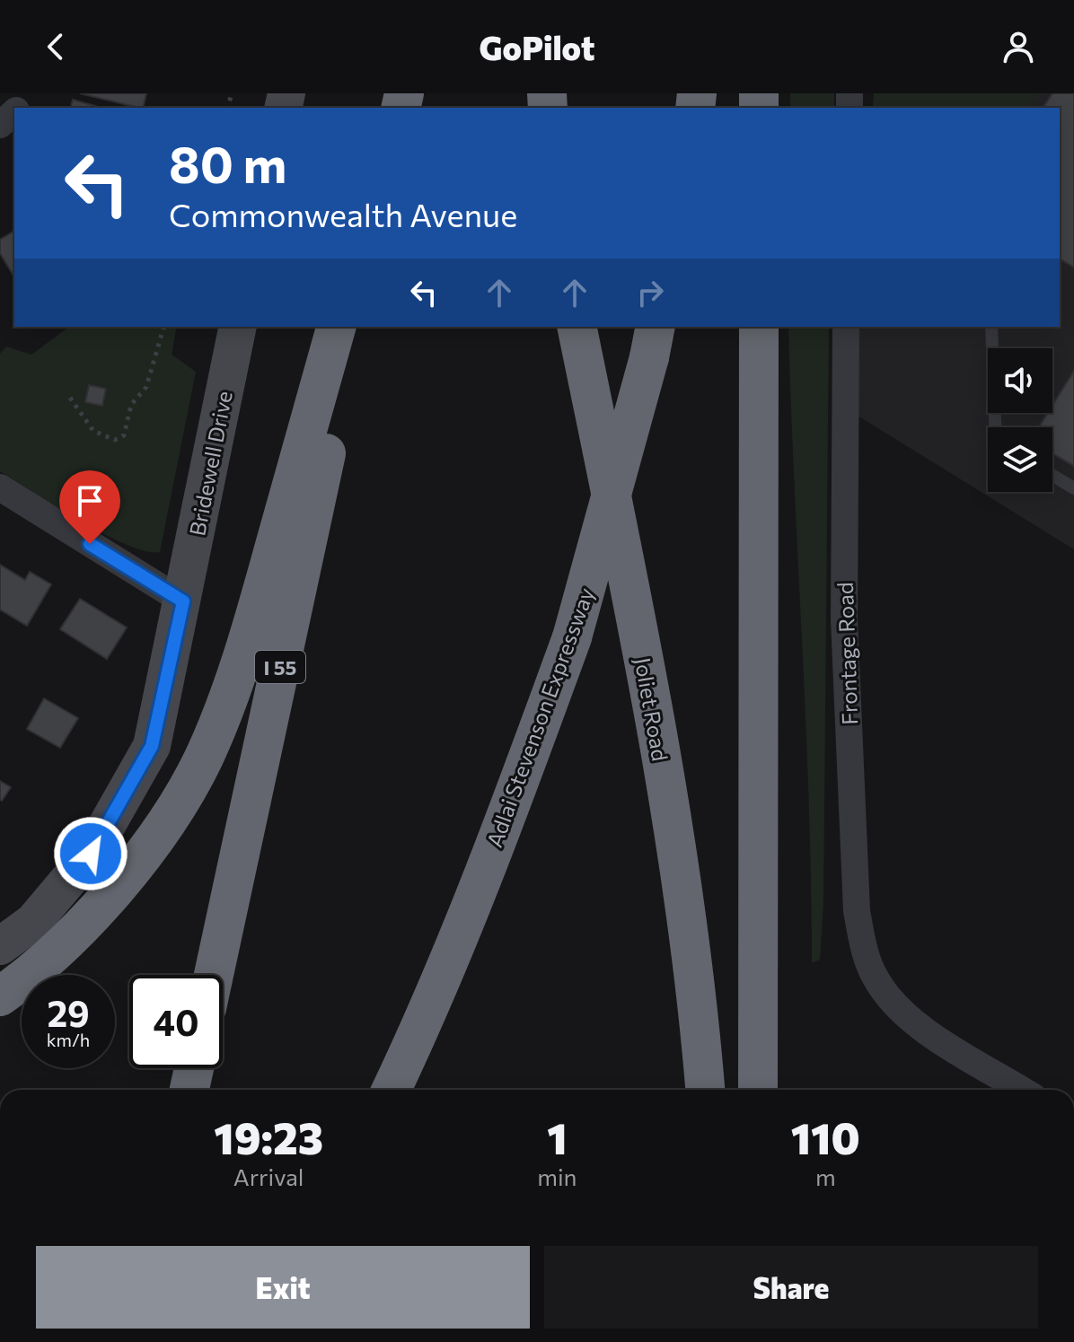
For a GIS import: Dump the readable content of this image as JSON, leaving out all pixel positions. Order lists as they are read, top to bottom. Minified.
{"streets":{"highway":["I 55","Joliet Road","Adlai Stevenson Expressway"],"street":["Bridewell Drive","Frontage Road"]},"page":{"header":"GoPilot","turn":["80 m","Commonwealth Avenue"],"speed":"29 km/h","limit":"40","eta":["19:23","Arrival","1","min","110","m"],"buttons":["Exit","Share"]}}
